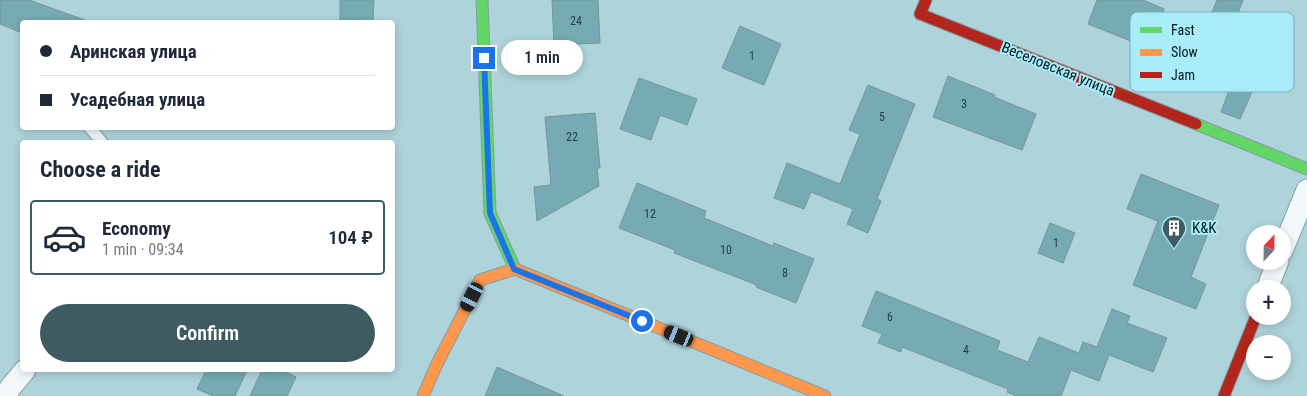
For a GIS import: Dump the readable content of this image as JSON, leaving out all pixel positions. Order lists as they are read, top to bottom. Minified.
{"streets":{"street":["Веселовская улица"]},"places":{"building":["K&K"]},"house_numbers":["24","1","3","5","22","12","1","10","8","6","4"],"legend":["Fast","Slow","Jam"],"north":"top","page":{"banner":["Аринская улица","Усадебная улица"],"bubble":"1 min","heading":"Choose a ride","list":[{"name":"Economy","note":"1 min · 09:34","value":"104 ₽"}],"map_buttons":["+","−"],"buttons":"Confirm"}}
